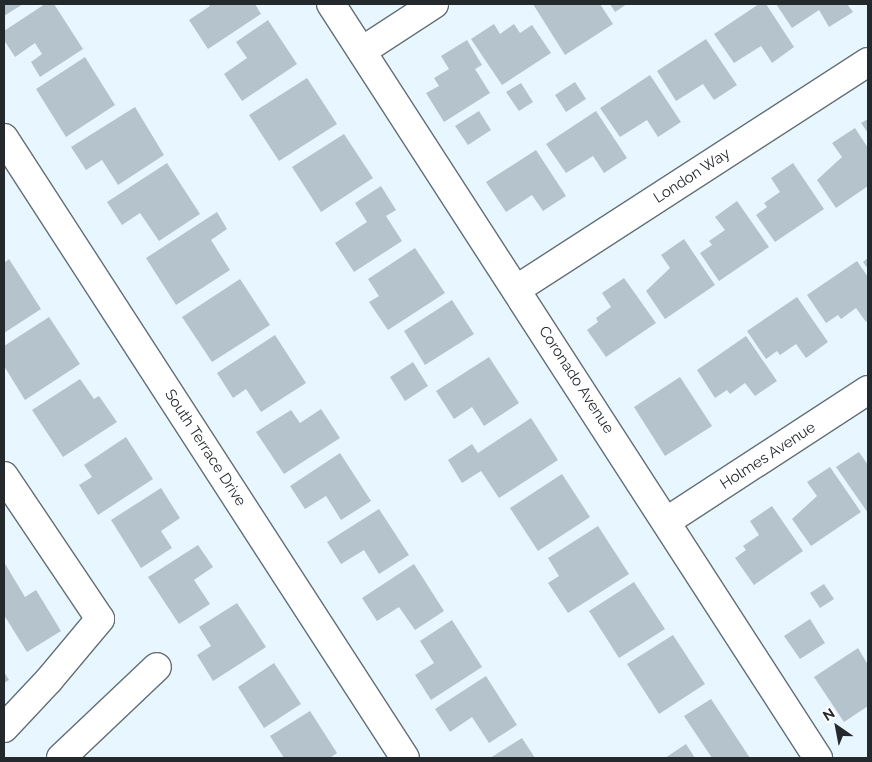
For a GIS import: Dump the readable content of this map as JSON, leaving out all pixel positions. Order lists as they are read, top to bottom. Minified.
{"streets":{"street":["London Way","Coronado Avenue","South Terrace Drive","Holmes Avenue"]},"crossings":[["London Way","Coronado Avenue"],["Coronado Avenue","Holmes Avenue"]],"north":"top left"}
